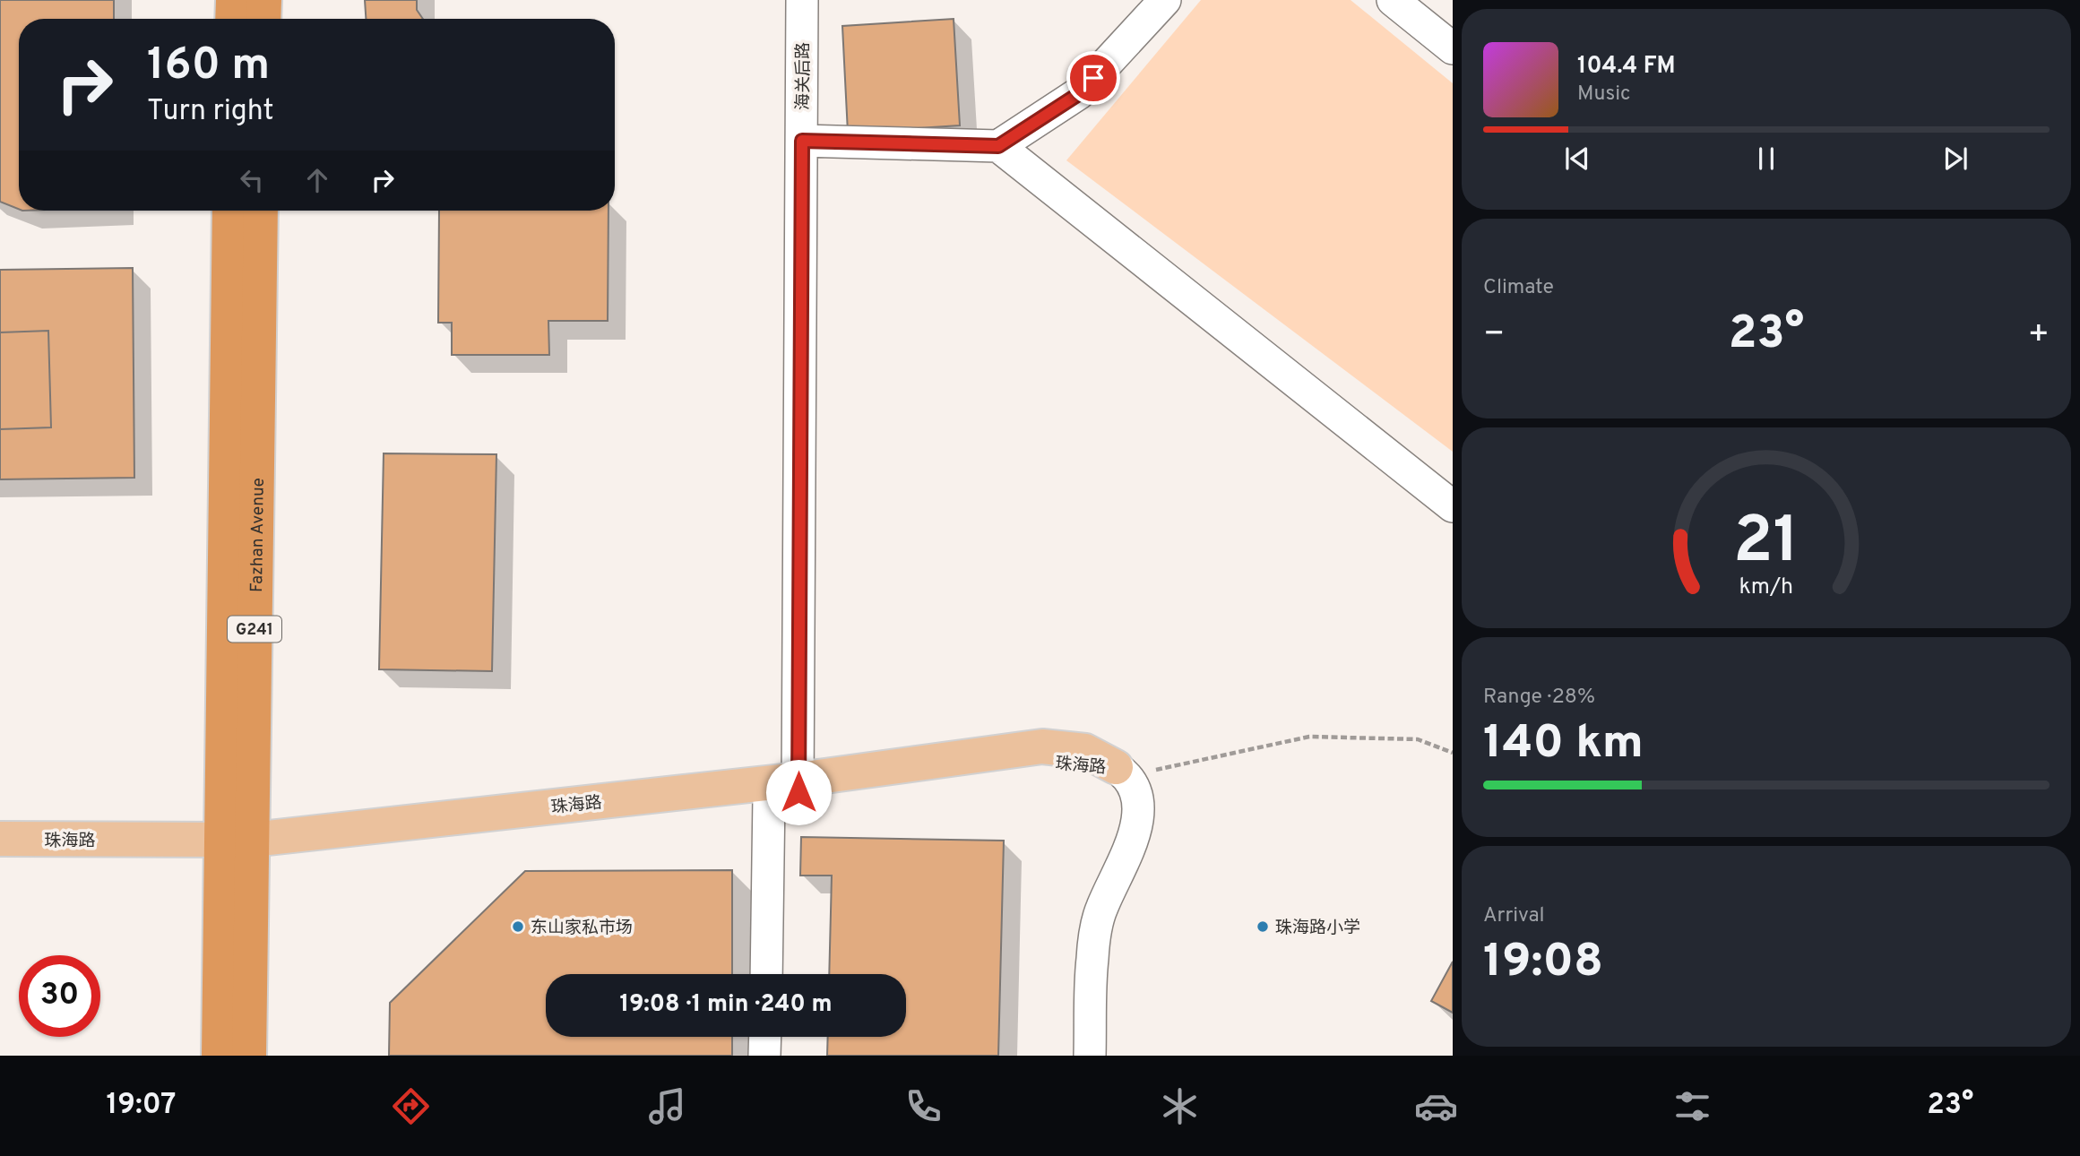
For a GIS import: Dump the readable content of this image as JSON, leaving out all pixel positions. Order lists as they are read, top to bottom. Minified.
{"streets":{"highway":["Fazhan Avenue","G241"],"main road":["珠海路"],"street":["海关后路"]},"crossings":[["海关后路","珠海路"],["Fazhan Avenue","珠海路"]],"places":["东山家私市场","珠海路小学"],"page":{"turn":["160 m","Turn right"],"song":["104.4 FM","Music"],"tile":["Climate",["Range · 28%","140 km"],["Arrival","19:08"]],"heat":["−","23°","+"],"limit":"30","trip":"19:08 · 1 min · 240 m","tabs":["19:07","23°"],"gauge":["21","km/h"]}}
